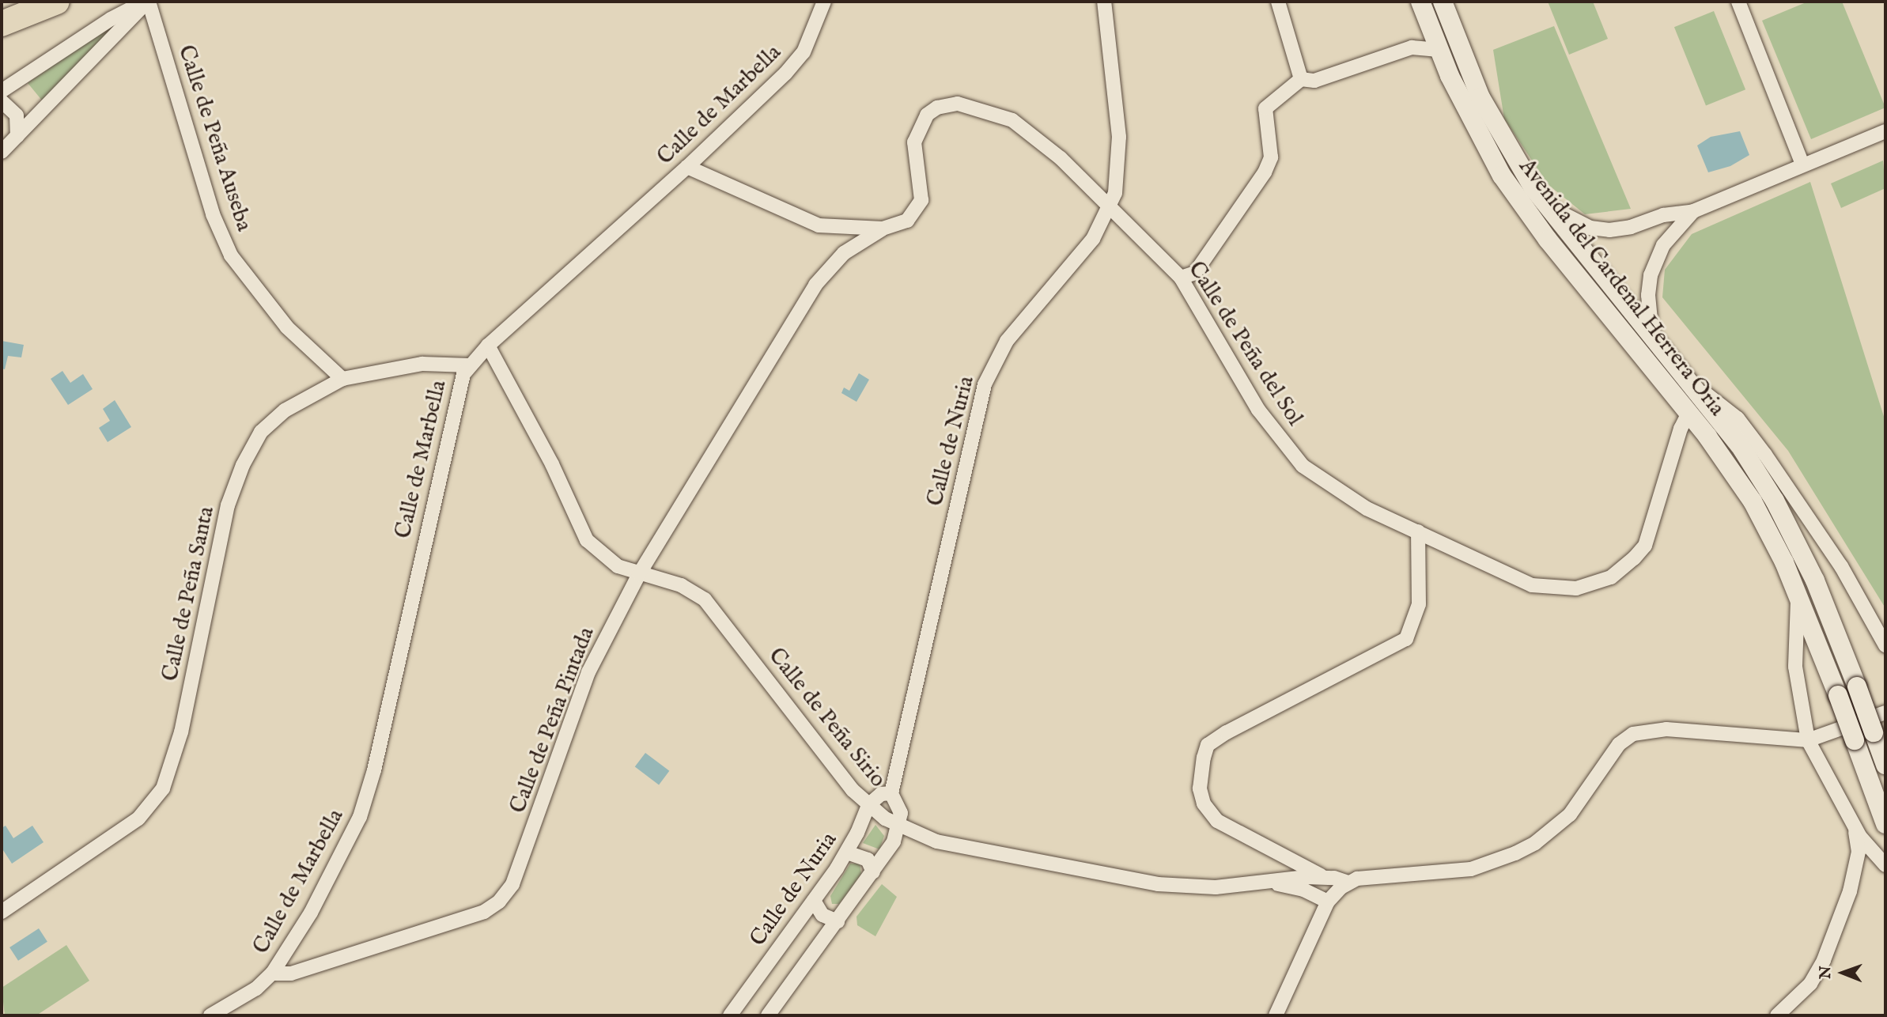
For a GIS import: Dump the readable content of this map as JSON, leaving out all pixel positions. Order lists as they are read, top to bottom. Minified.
{"streets":{"main road":["Avenida del Cardenal Herrera Oria"],"street":["Calle de Marbella","Calle de Peña Auseba","Calle de Peña del Sol","Calle de Nuria","Calle de Peña Santa","Calle de Peña Sirio","Calle de Peña Pintada"]},"crossings":[["Calle de Marbella","Calle de Peña del Sol"],["Calle de Marbella","Calle de Peña Santa"],["Calle de Marbella","Calle de Peña Sirio"],["Calle de Marbella","Calle de Peña Pintada"],["Calle de Peña Auseba","Calle de Peña Santa"],["Avenida del Cardenal Herrera Oria","Calle de Peña del Sol"],["Calle de Peña del Sol","Calle de Nuria"],["Calle de Peña del Sol","Calle de Peña Pintada"],["Calle de Nuria","Calle de Peña Sirio"],["Calle de Peña Sirio","Calle de Peña Pintada"]],"north":"left"}
